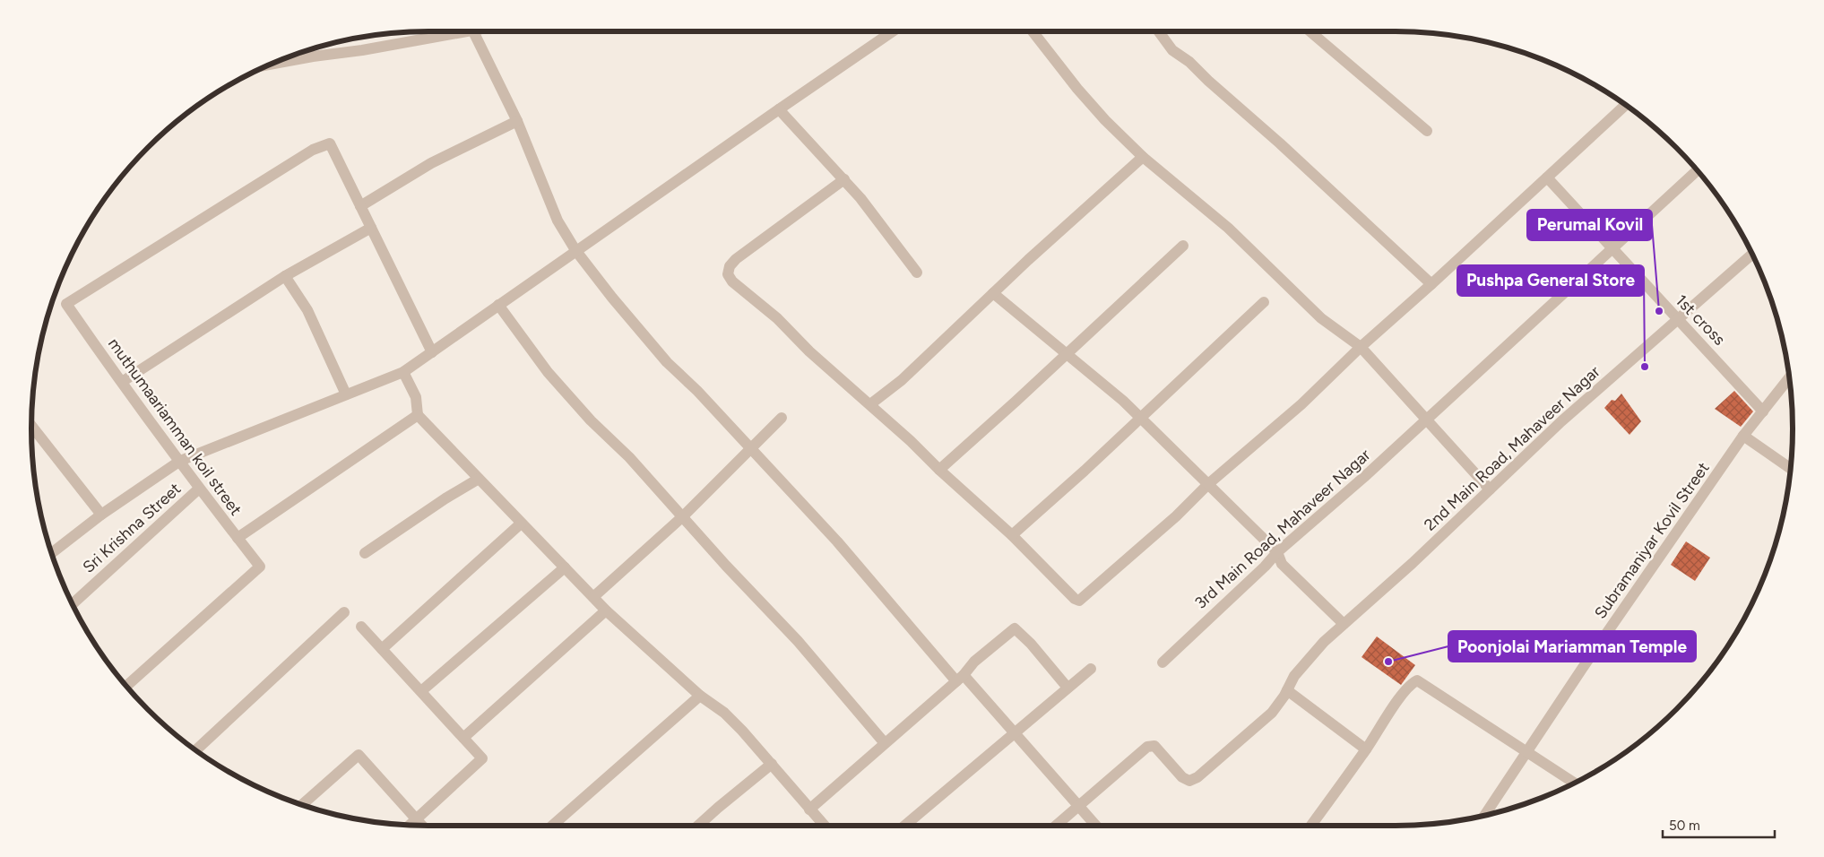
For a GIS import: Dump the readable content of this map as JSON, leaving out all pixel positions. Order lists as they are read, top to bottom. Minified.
{"streets":{"street":["1st cross","muthumaariamman koil street","2nd Main Road, Mahaveer Nagar","Sri Krishna Street","3rd Main Road, Mahaveer Nagar","Subramaniyar Kovil Street"]},"crossings":[["1st cross","2nd Main Road, Mahaveer Nagar"],["1st cross","3rd Main Road, Mahaveer Nagar"],["1st cross","Subramaniyar Kovil Street"],["muthumaariamman koil street","Sri Krishna Street"]],"places":["Perumal Kovil","Pushpa General Store","Poonjolai Mariamman Temple"],"scale_bar":"50 m"}
